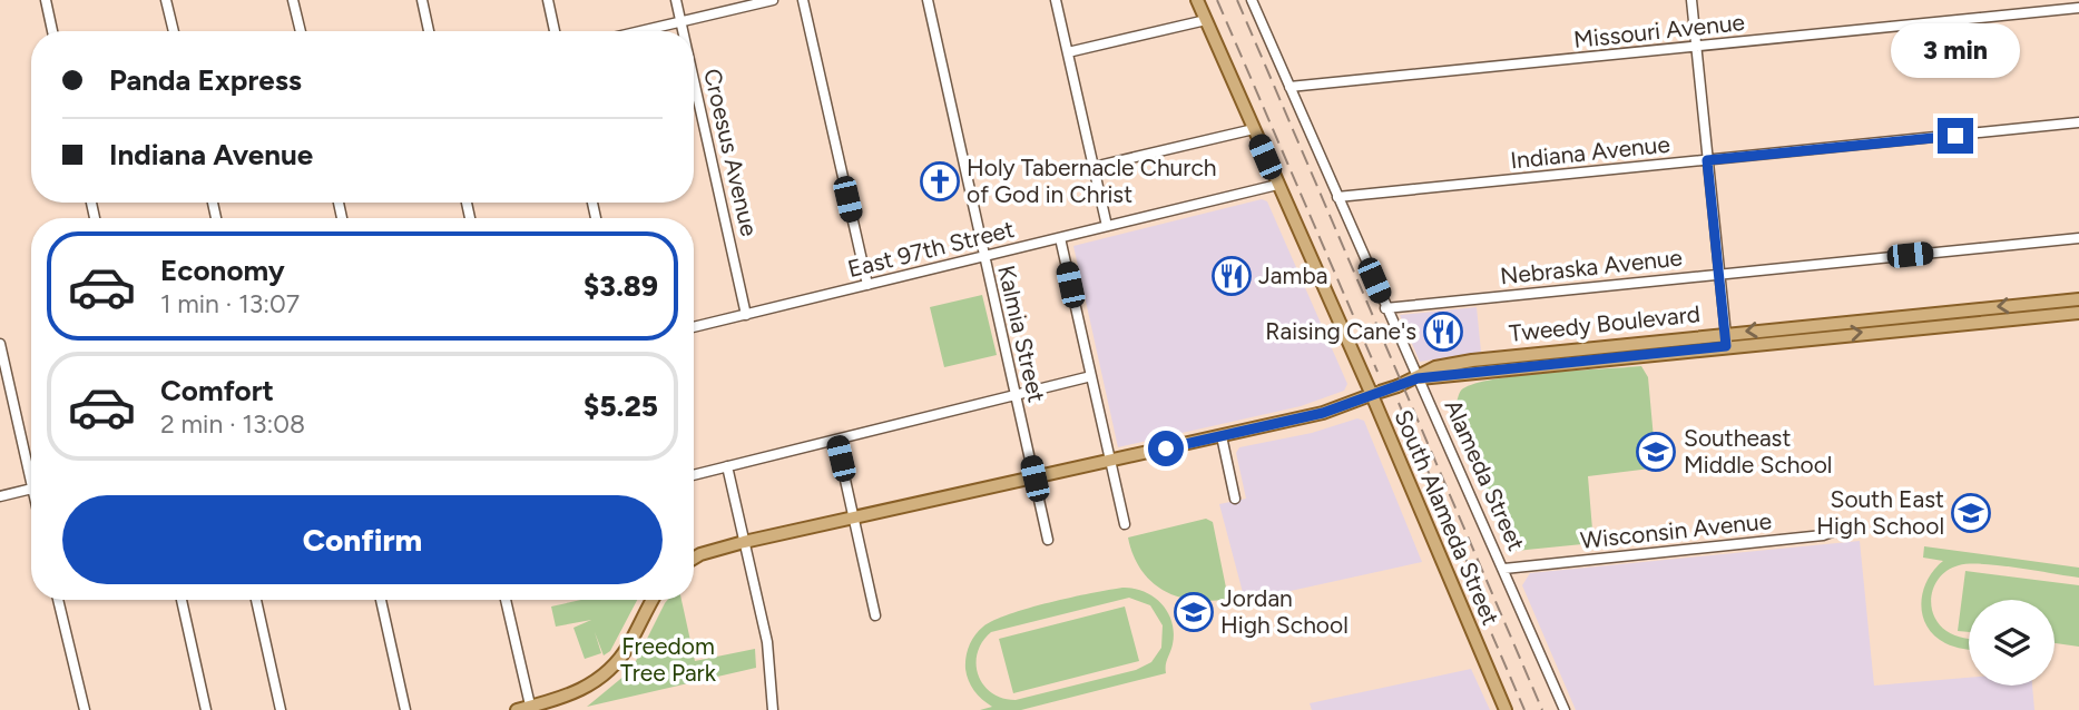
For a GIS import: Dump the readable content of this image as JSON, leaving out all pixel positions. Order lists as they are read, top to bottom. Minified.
{"streets":{"main road":["Tweedy Boulevard","South Alameda Street"],"street":["Missouri Avenue","Croesus Avenue","Indiana Avenue","East 97th Street","Nebraska Avenue","Kalmia Street","Alameda Street","Wisconsin Avenue"]},"crossings":[["Missouri Avenue","Alameda Street"],["Croesus Avenue","East 97th Street"],["Indiana Avenue","Alameda Street"],["East 97th Street","Kalmia Street"],["East 97th Street","South Alameda Street"],["Nebraska Avenue","Alameda Street"],["Tweedy Boulevard","Kalmia Street"],["Tweedy Boulevard","Alameda Street"],["Tweedy Boulevard","South Alameda Street"],["Alameda Street","Wisconsin Avenue"]],"parks":["Freedom Tree Park"],"places":{"church":["Holy Tabernacle Church of God in Christ"],"restaurant":["Jamba","Raising Cane's"],"school or university":["Southeast Middle School","South East High School","Jordan High School"]},"page":{"bubble":"3 min","banner":["Panda Express","Indiana Avenue"],"list":[{"name":"Economy","note":"1 min · 13:07","value":"$3.89"},{"name":"Comfort","note":"2 min · 13:08","value":"$5.25"}],"buttons":"Confirm"}}
